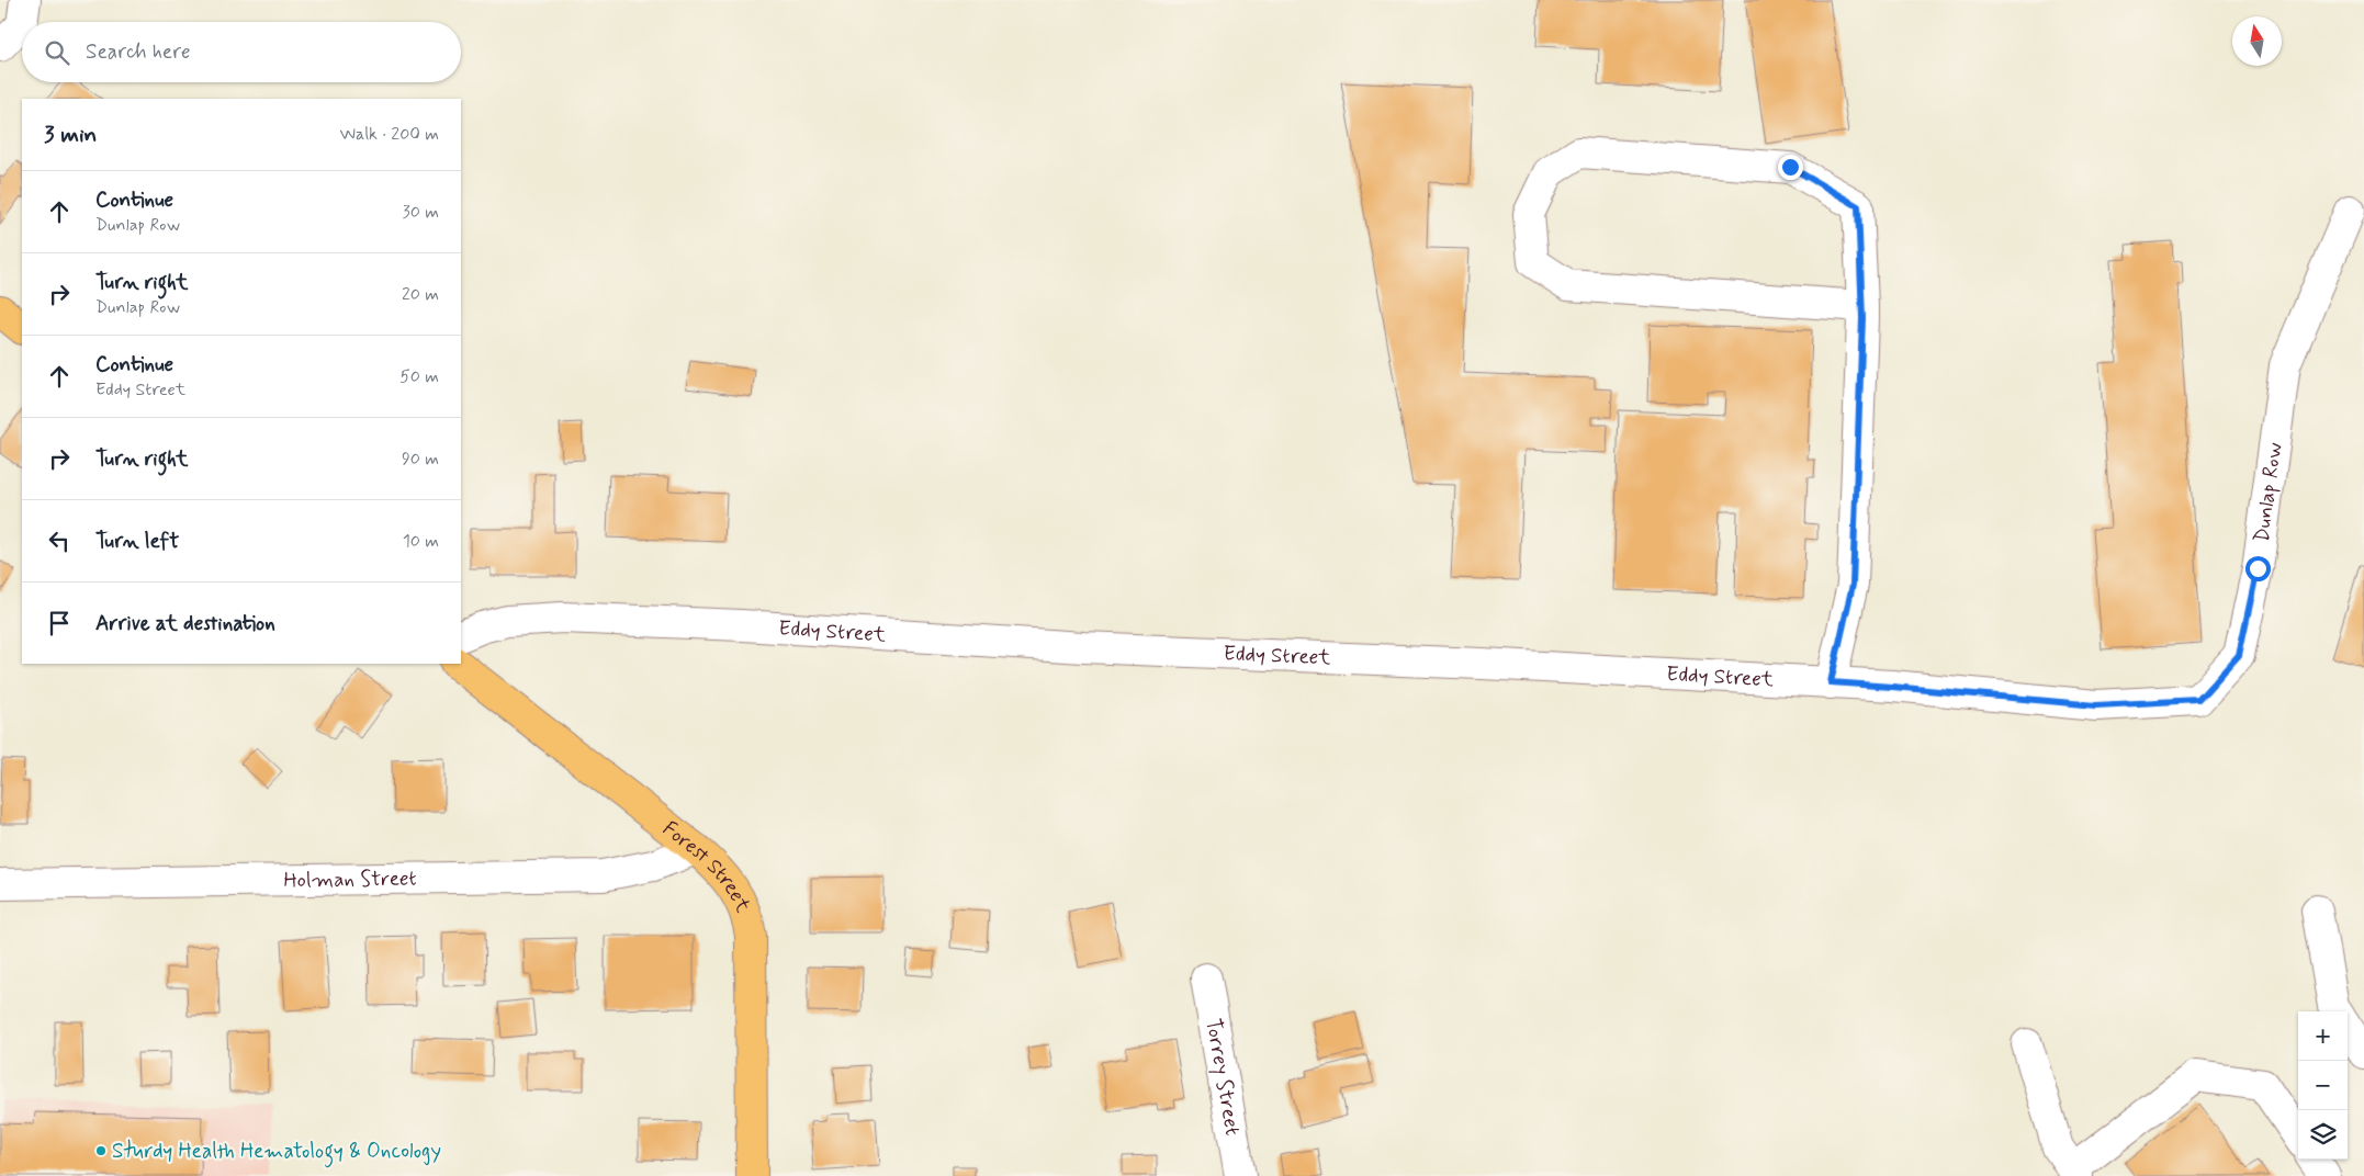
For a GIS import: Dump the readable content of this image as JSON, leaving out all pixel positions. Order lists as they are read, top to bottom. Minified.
{"streets":{"main road":["Forest Street"],"street":["Dunlap Row","Eddy Street","Holman Street","Torrey Street"]},"crossings":[["Dunlap Row","Eddy Street"],["Forest Street","Holman Street"]],"places":["Sturdy Health Hematology & Oncology"],"north":"top","page":{"search":"Search here","heading":["3 min","Walk · 200 m"],"list":[["Continue","Dunlap Row","30 m"],["Turn right","Dunlap Row","20 m"],["Continue","Eddy Street","50 m"],["Turn right","90 m"],["Turn left","10 m"],"Arrive at destination"],"map_buttons":["+","−"]}}
